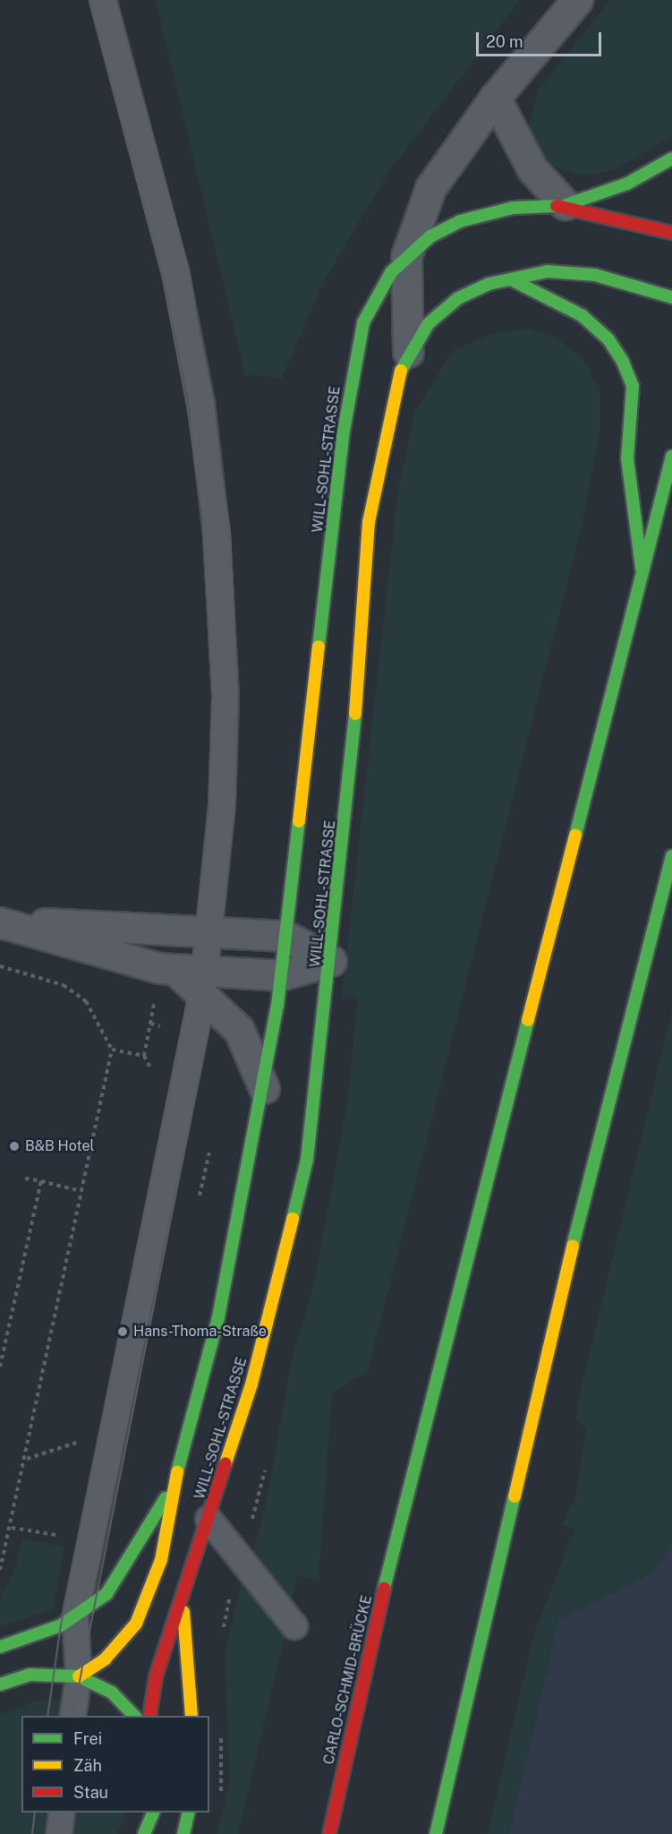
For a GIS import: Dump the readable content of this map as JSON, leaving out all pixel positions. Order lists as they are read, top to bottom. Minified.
{"streets":{"main road":["WILL-SOHL-STRASSE","CARLO-SCHMID-BRÜCKE"]},"places":["B&B Hotel","Hans-Thoma-Straße"],"legend":["Frei","Zäh","Stau"],"scale_bar":"20 m"}
